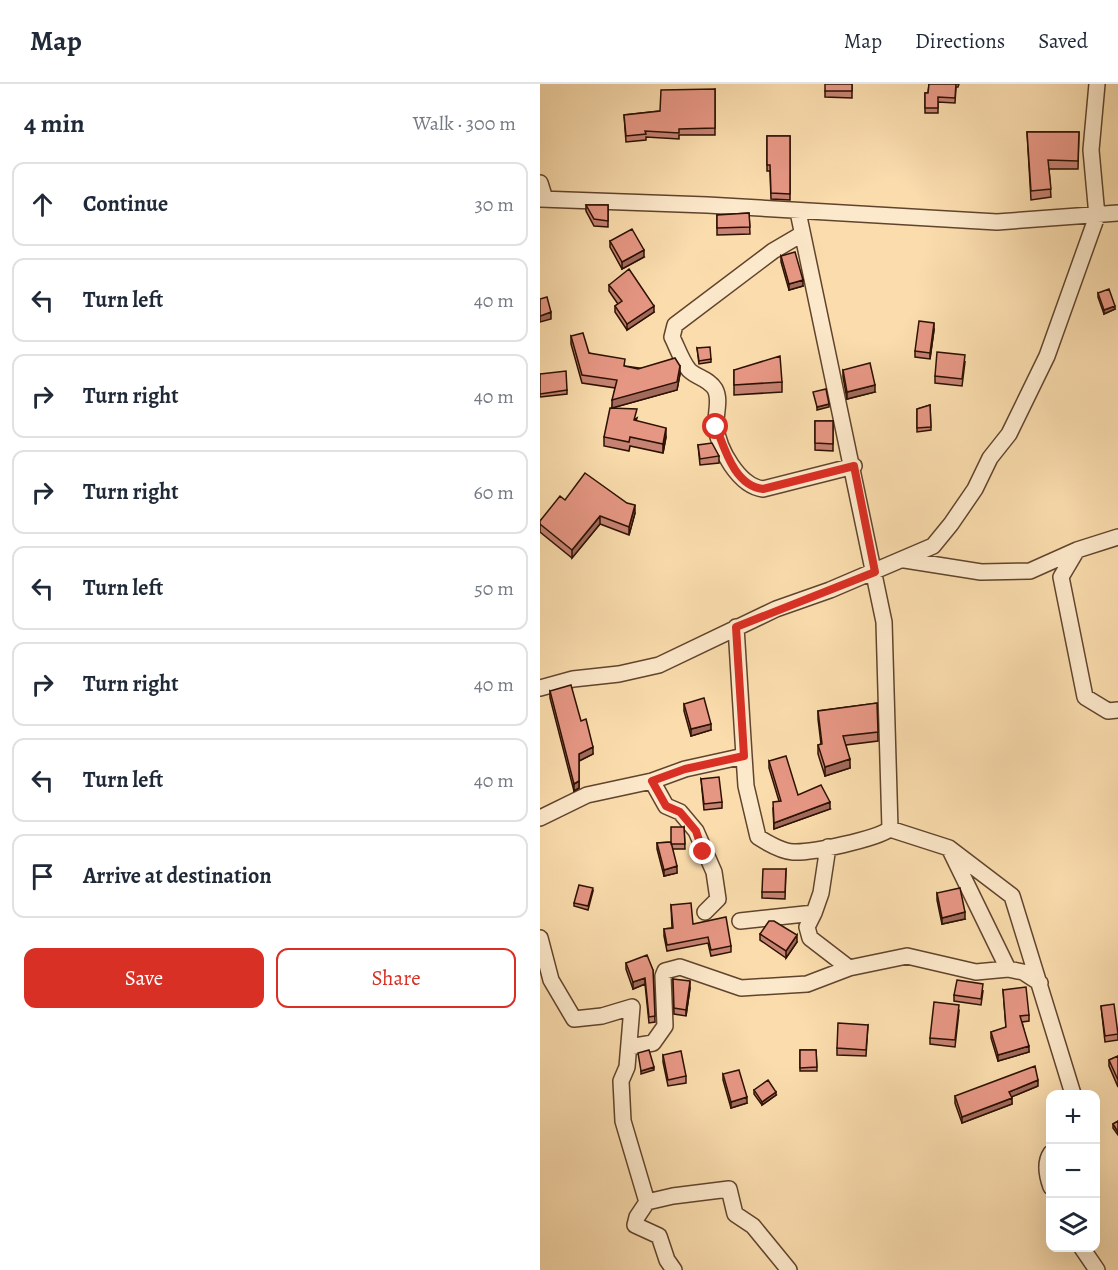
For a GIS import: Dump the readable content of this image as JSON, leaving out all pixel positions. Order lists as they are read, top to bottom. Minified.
{"page":{"header":"Map","nav":["Map","Directions","Saved"],"heading":["4 min","Walk · 300 m"],"list":[["Continue","30 m"],["Turn left","40 m"],["Turn right","40 m"],["Turn right","60 m"],["Turn left","50 m"],["Turn right","40 m"],["Turn left","40 m"],"Arrive at destination"],"buttons":["Save","Share"],"map_buttons":["+","−"]}}
